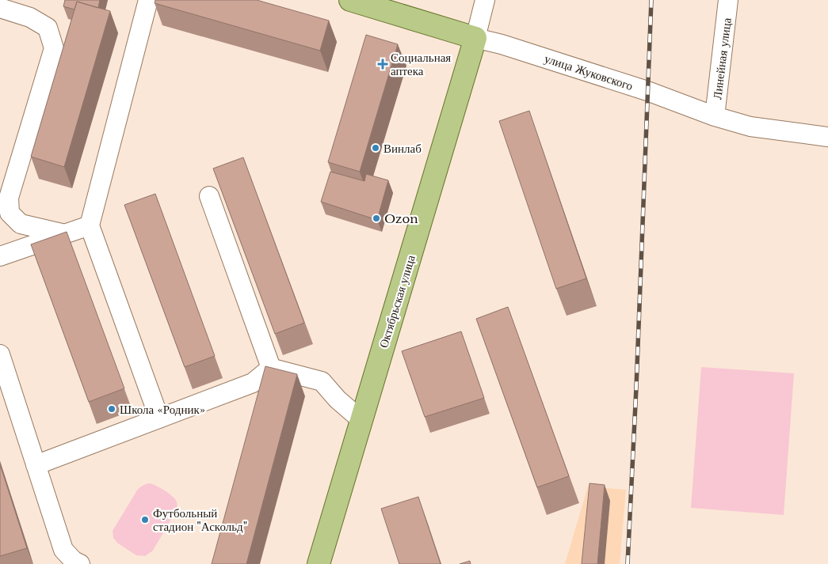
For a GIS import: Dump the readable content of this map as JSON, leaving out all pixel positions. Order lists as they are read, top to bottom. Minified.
{"streets":{"main road":["улица Жуковского","Октябрьская улица"],"street":["Линейная улица"]},"crossings":[["Линейная улица","улица Жуковского"],["улица Жуковского","Октябрьская улица"]],"places":{"health":["Социальная аптека"],"other":["Винлаб","Ozon","Школа «Родник»","Футбольный стадион \"Аскольд\""]}}
